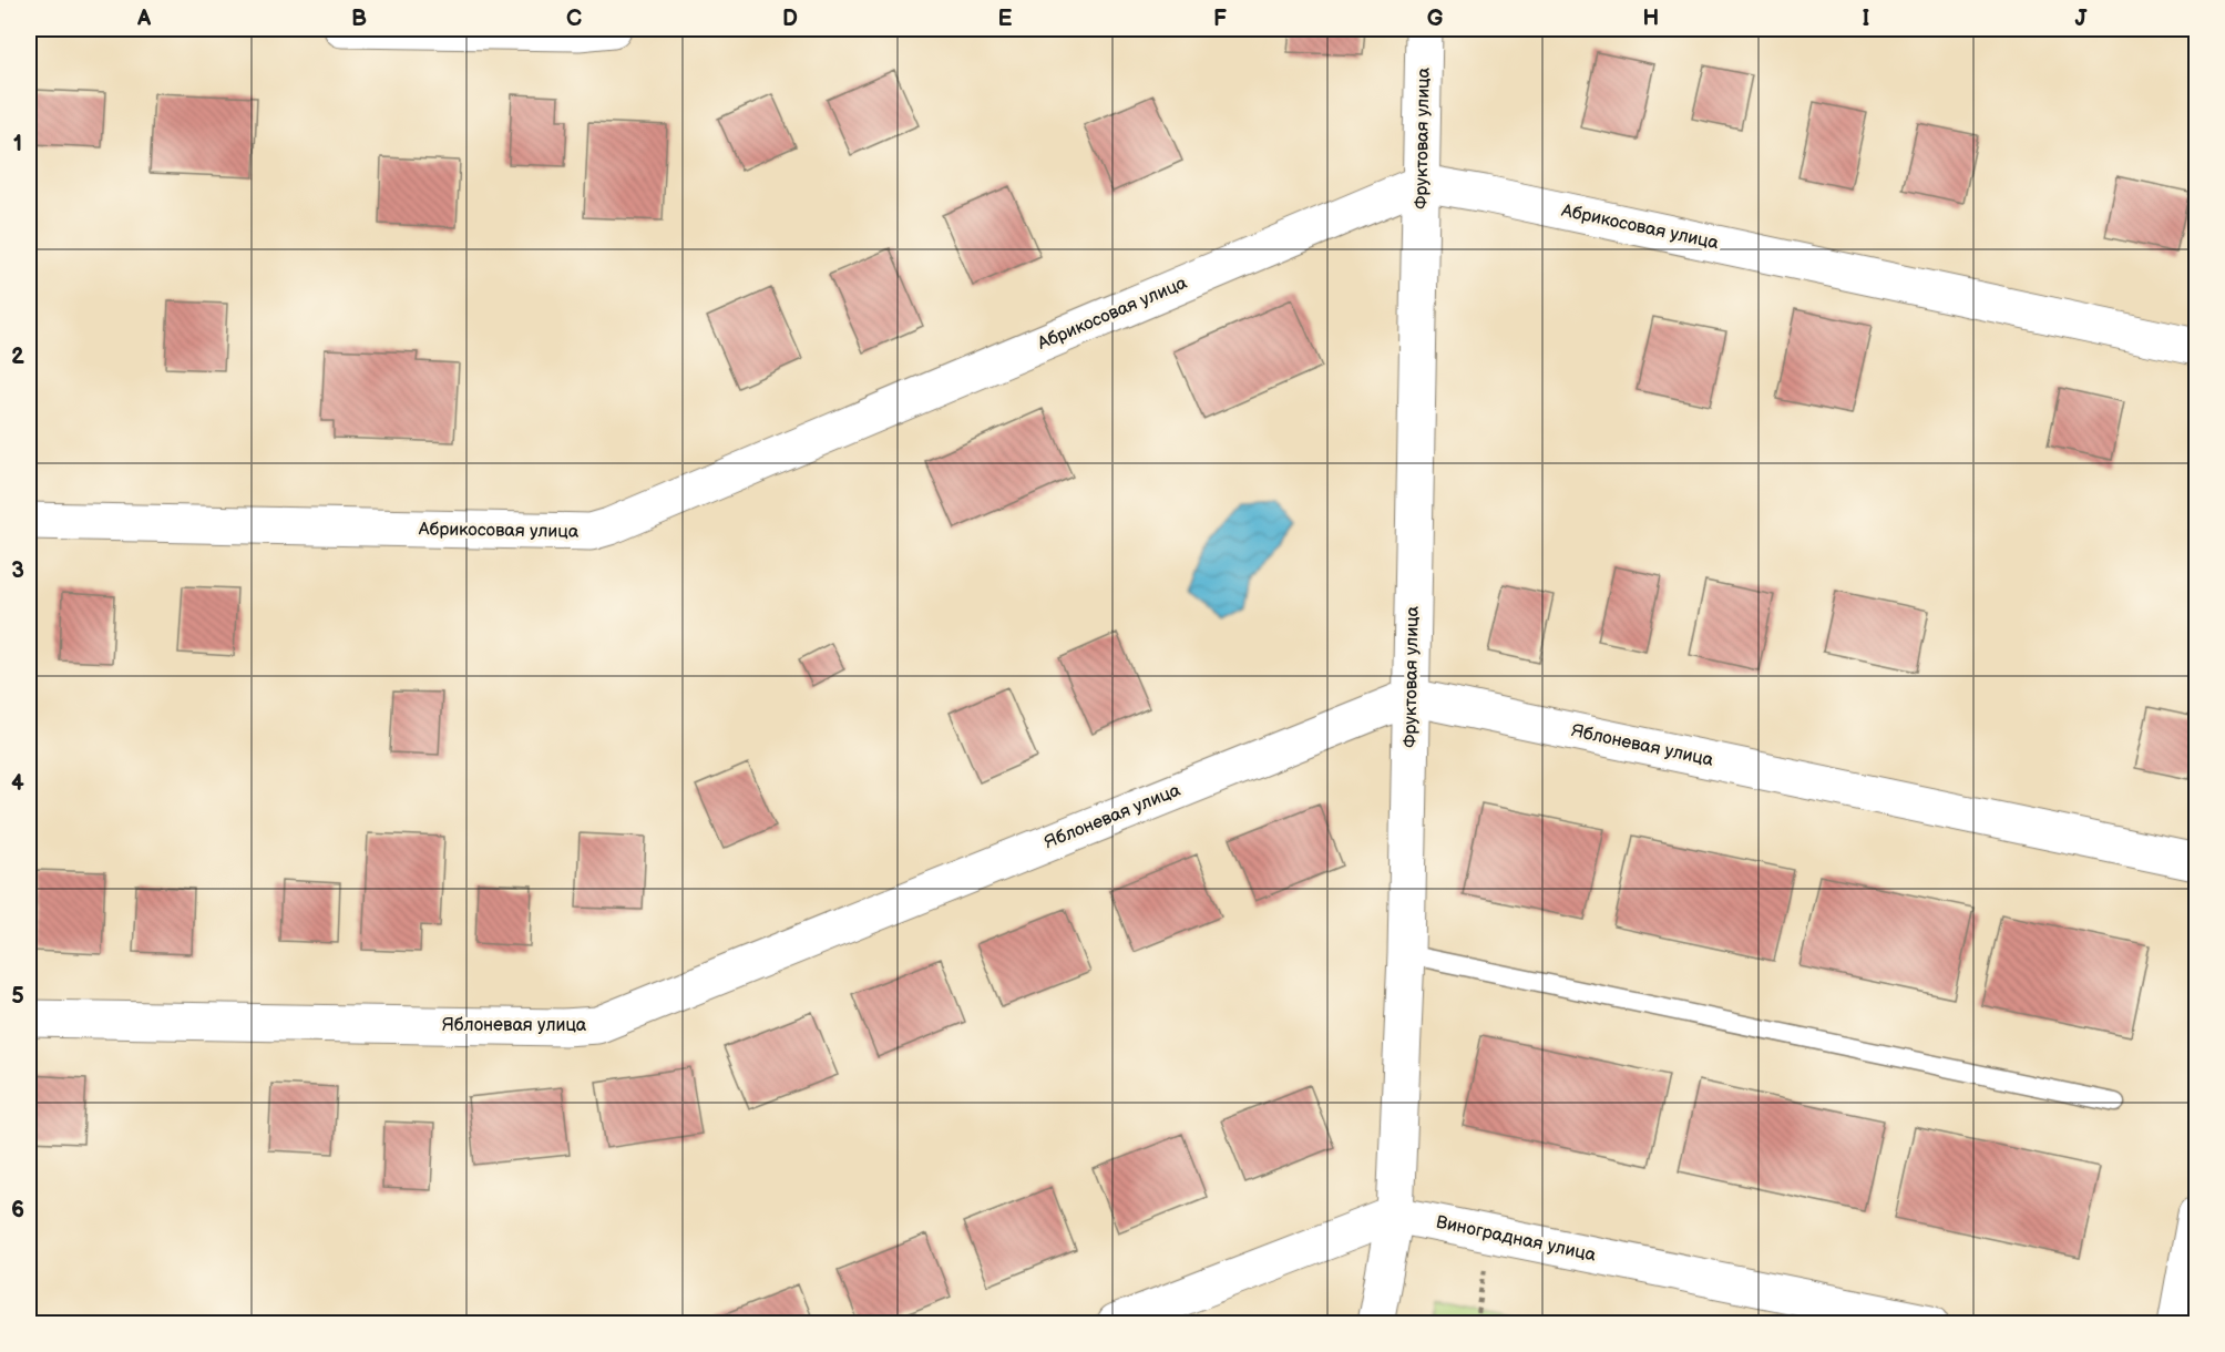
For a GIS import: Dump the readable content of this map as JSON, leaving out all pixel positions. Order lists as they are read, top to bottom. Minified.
{"streets":{"street":["Фруктовая улица","Абрикосовая улица","Яблоневая улица","Виноградная улица"]},"crossings":[["Фруктовая улица","Абрикосовая улица"],["Фруктовая улица","Яблоневая улица"],["Фруктовая улица","Виноградная улица"]],"grid":{"columns":["A","B","C","D","E","F","G","H","I","J"],"rows":["1","2","3","4","5","6"]}}
